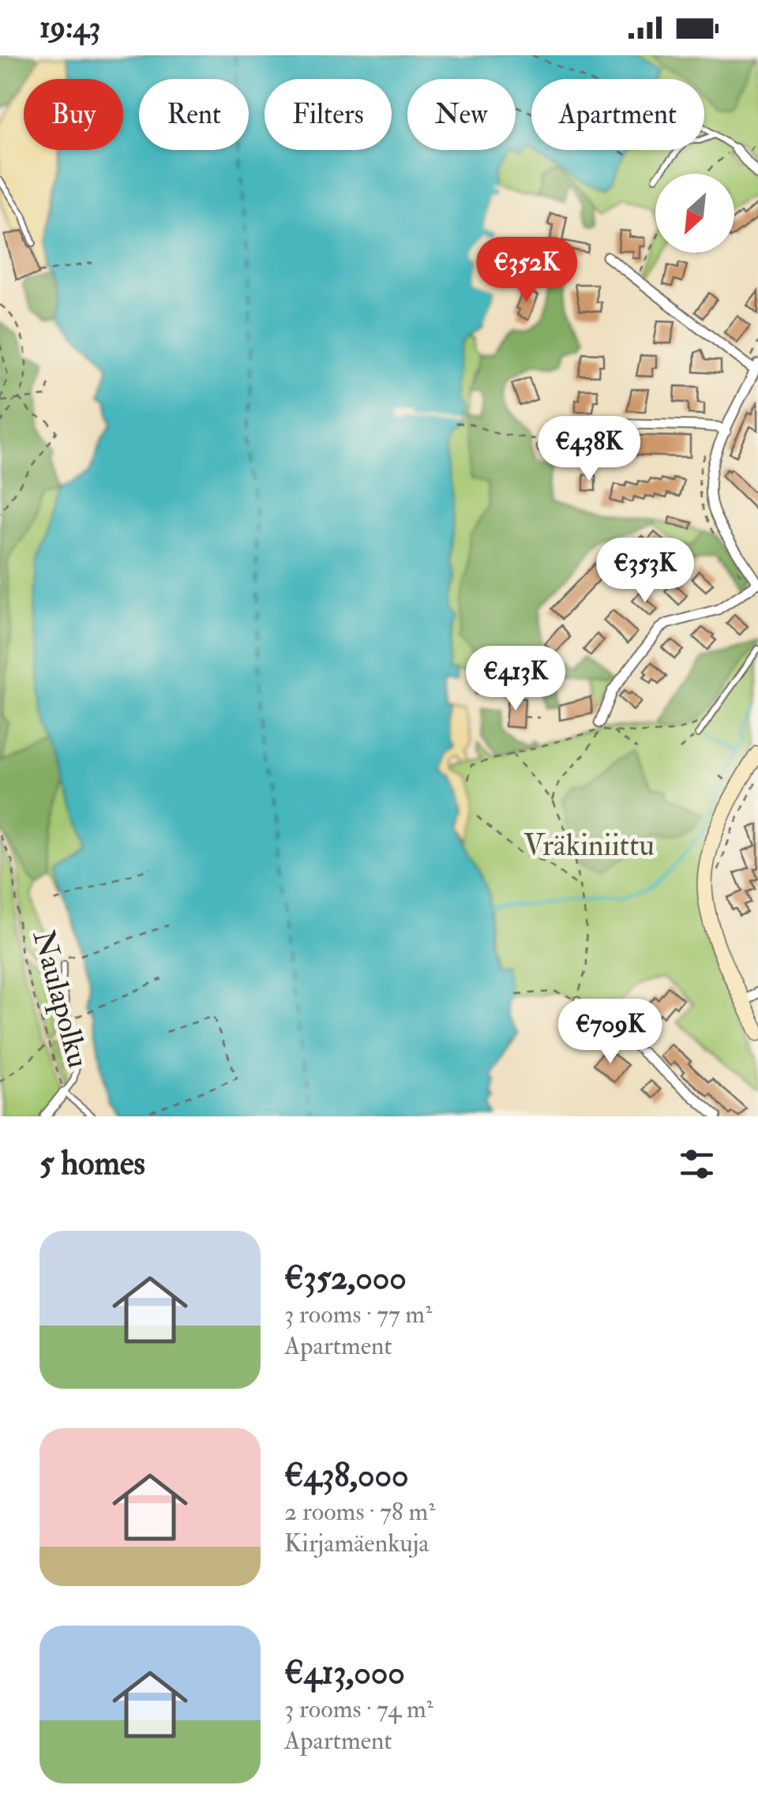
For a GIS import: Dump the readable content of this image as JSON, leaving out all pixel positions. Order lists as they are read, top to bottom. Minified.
{"streets":{"lane":["Naulapolku"]},"parks":["Vräkiniittu"],"north":"bottom left","page":{"status":"19:43","chip":["Buy","Rent","Filters","New","Apartment"],"price":["€352K","€438K","€353K","€413K","€709K"],"heading":"5 homes","list":[{"name":"€352,000","note":"3 rooms · 77 m² · Apartment"},{"name":"€438,000","note":"2 rooms · 78 m² · Kirjamäenkuja"},{"name":"€413,000","note":"3 rooms · 74 m² · Apartment"}]}}
